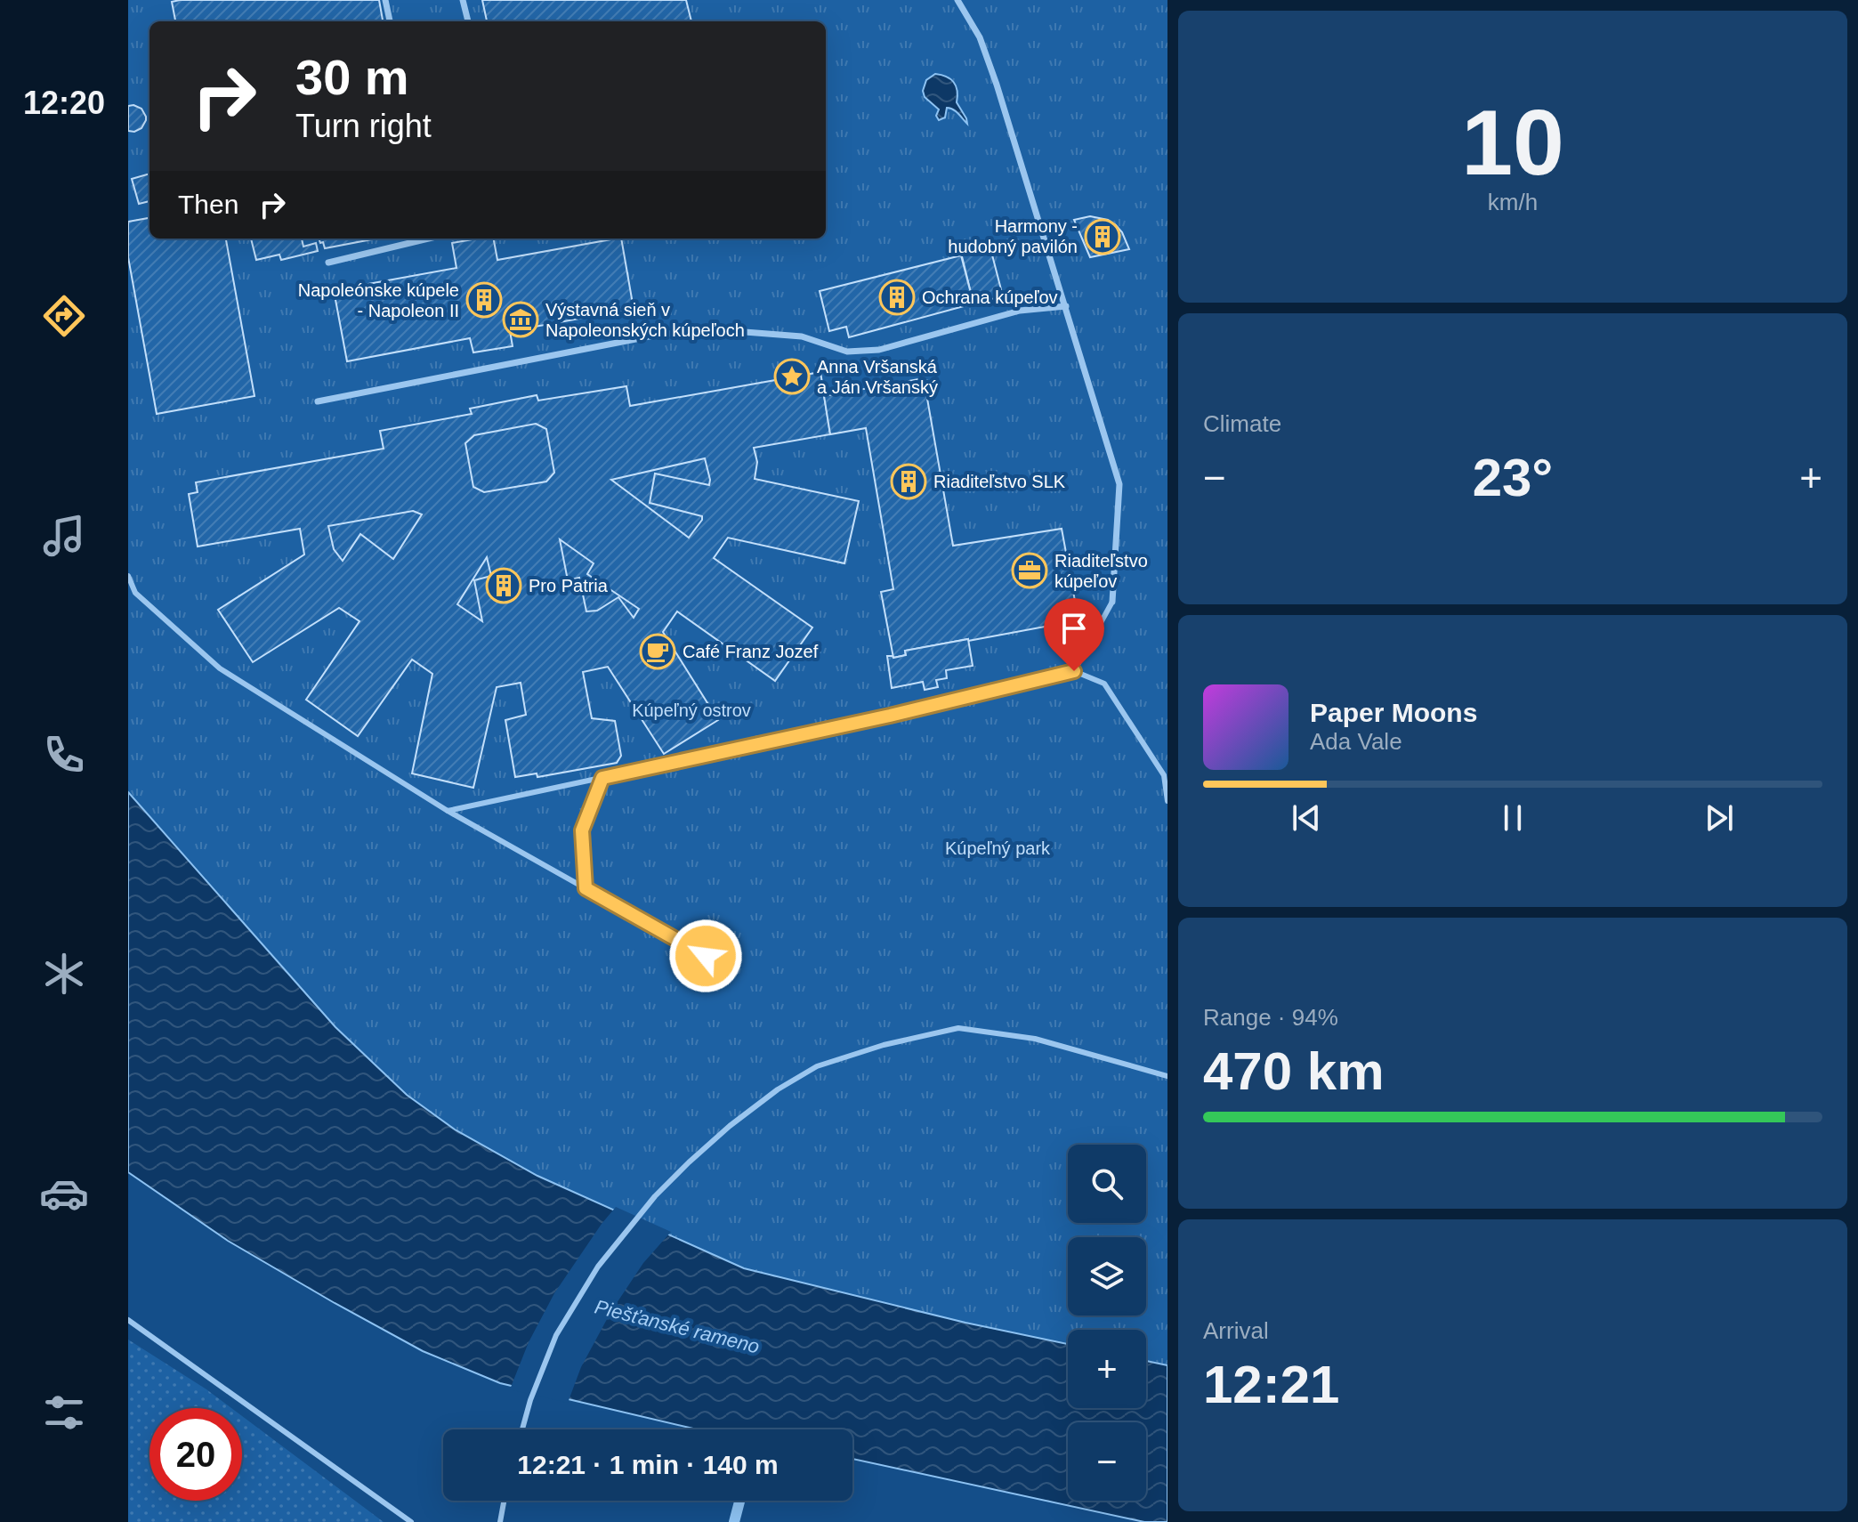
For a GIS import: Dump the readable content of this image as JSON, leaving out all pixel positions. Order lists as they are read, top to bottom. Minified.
{"water":["Piešťanské rameno"],"parks":["Kúpeľný ostrov","Kúpeľný park"],"places":{"building":["Harmony - hudobný pavilón","Ochrana kúpeľov","Napoleónske kúpele - Napoleon II","Riaditeľstvo SLK","Pro Patria"],"museum":["Výstavná sieň v Napoleonských kúpeľoch"],"place":["Anna Vršanská a Ján Vršanský"],"office":["Riaditeľstvo kúpeľov"],"cafe":["Café Franz Jozef"]},"page":{"tabs":"12:20","tile":[["10","km/h"],"Climate",["Range · 94%","470 km"],["Arrival","12:21"]],"turn":["30 m","Turn right"],"then":"Then","heat":["−","23°","+"],"song":["Paper Moons","Ada Vale"],"map_buttons":["+","−"],"limit":"20","trip":"12:21 · 1 min · 140 m"}}
